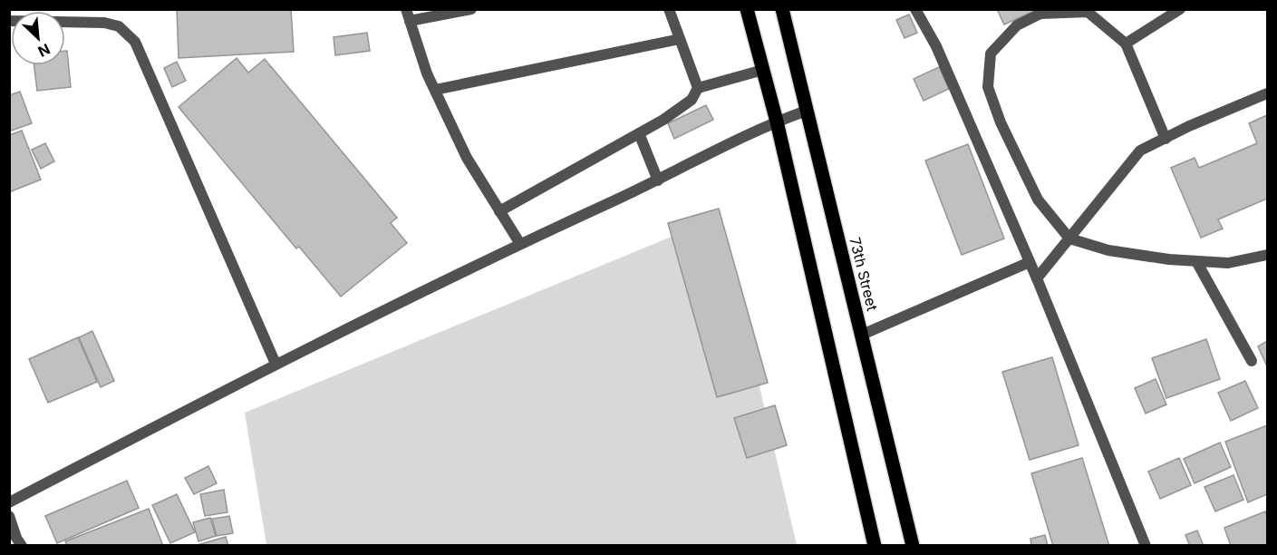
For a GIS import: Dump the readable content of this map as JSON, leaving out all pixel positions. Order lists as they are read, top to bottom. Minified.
{"streets":{"main road":["73th Street"]},"north":"bottom right"}
